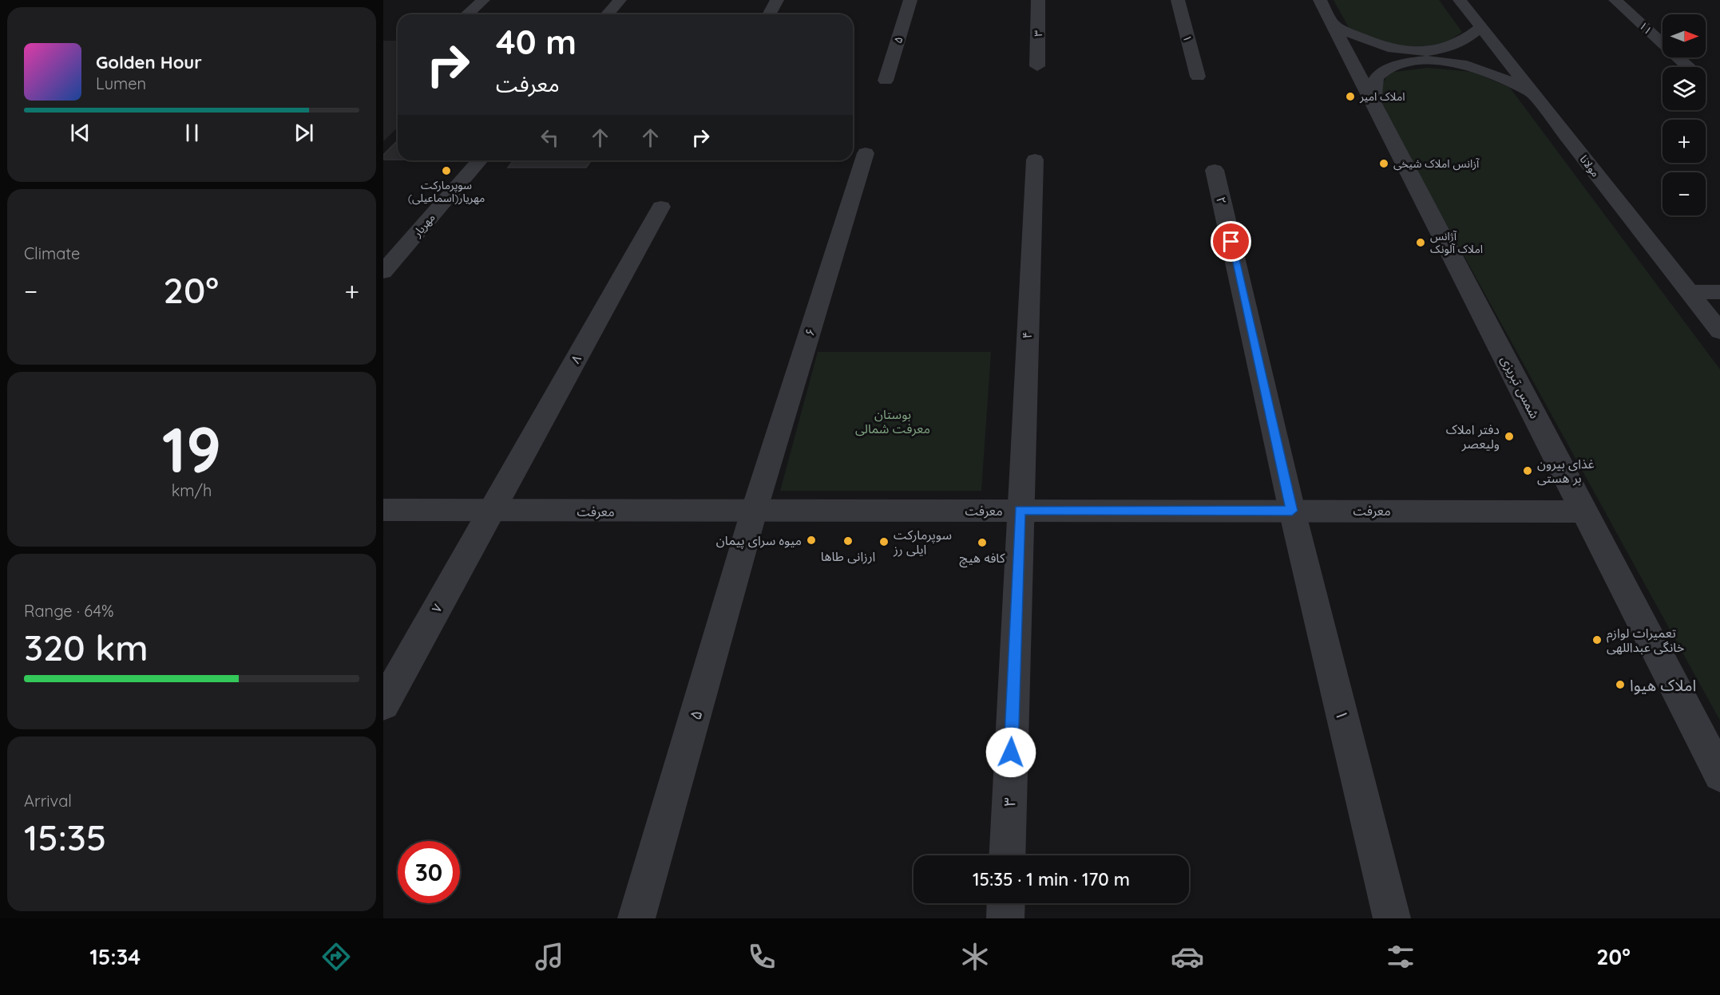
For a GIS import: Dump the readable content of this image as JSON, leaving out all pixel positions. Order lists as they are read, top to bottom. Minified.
{"streets":{"street":["۱۱","۳","۱","۵","مولانا","۲","مهریار","۶","۴","۸","شمس تبریزی","معرفت","۷"]},"crossings":[["۳","۴"],["۳","معرفت"],["۱","۲"],["۱","معرفت"],["۵","۶"],["۵","معرفت"],["۲","معرفت"],["۶","معرفت"],["۴","معرفت"],["۸","معرفت"],["۸","۷"],["شمس تبریزی","معرفت"],["معرفت","۷"]],"parks":["بوستان معرفت شمالی"],"places":["املاک امیر","آزانس املاک شیخی","سوپرمارکت مهریار(اسماعیلی)","آژانس املاک آلونک","دفتر املاک ولیعصر","غذای بیرون بر هستی","میوه سرای پیمان","ارزانی طاها","سوپرمارکت ایلی رز","کافه هیچ","تعمیرات لوازم خانگی عبداللهی","املاک هیوا"],"north":"right","page":{"map_buttons":["+","−"],"turn":["40 m","معرفت"],"song":["Golden Hour","Lumen"],"tile":["Climate",["19","km/h"],["Range · 64%","320 km"],["Arrival","15:35"]],"heat":["−","20°","+"],"limit":"30","trip":"15:35 · 1 min · 170 m","tabs":["15:34","20°"]}}
